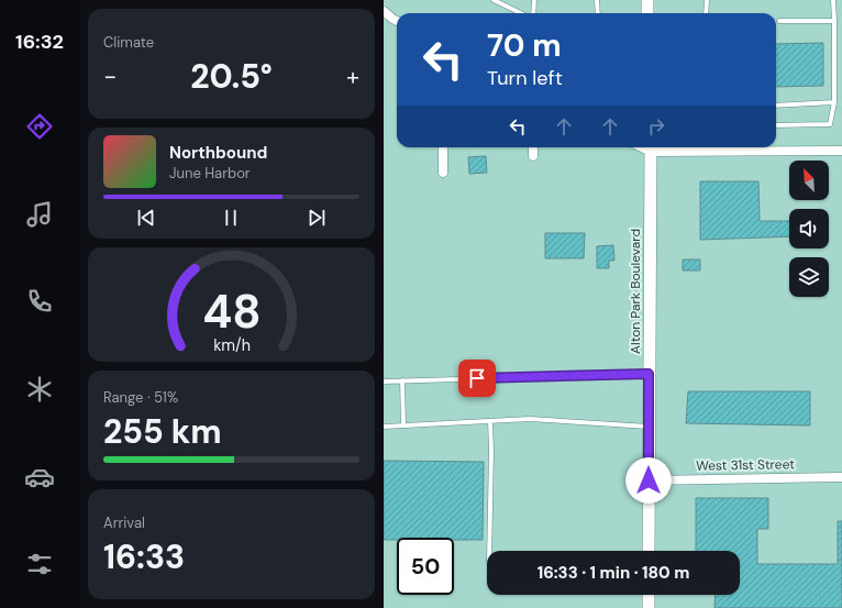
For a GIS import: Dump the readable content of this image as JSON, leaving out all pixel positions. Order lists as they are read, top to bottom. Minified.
{"streets":{"main road":["Alton Park Boulevard"],"street":["West 31st Street"]},"crossings":[["Alton Park Boulevard","West 31st Street"]],"north":"top left","page":{"tabs":"16:32","tile":["Climate",["Range · 51%","255 km"],["Arrival","16:33"]],"turn":["70 m","Turn left"],"heat":["−","20.5°","+"],"song":["Northbound","June Harbor"],"limit":"50","trip":"16:33 · 1 min · 180 m","gauge":["48","km/h"]}}
